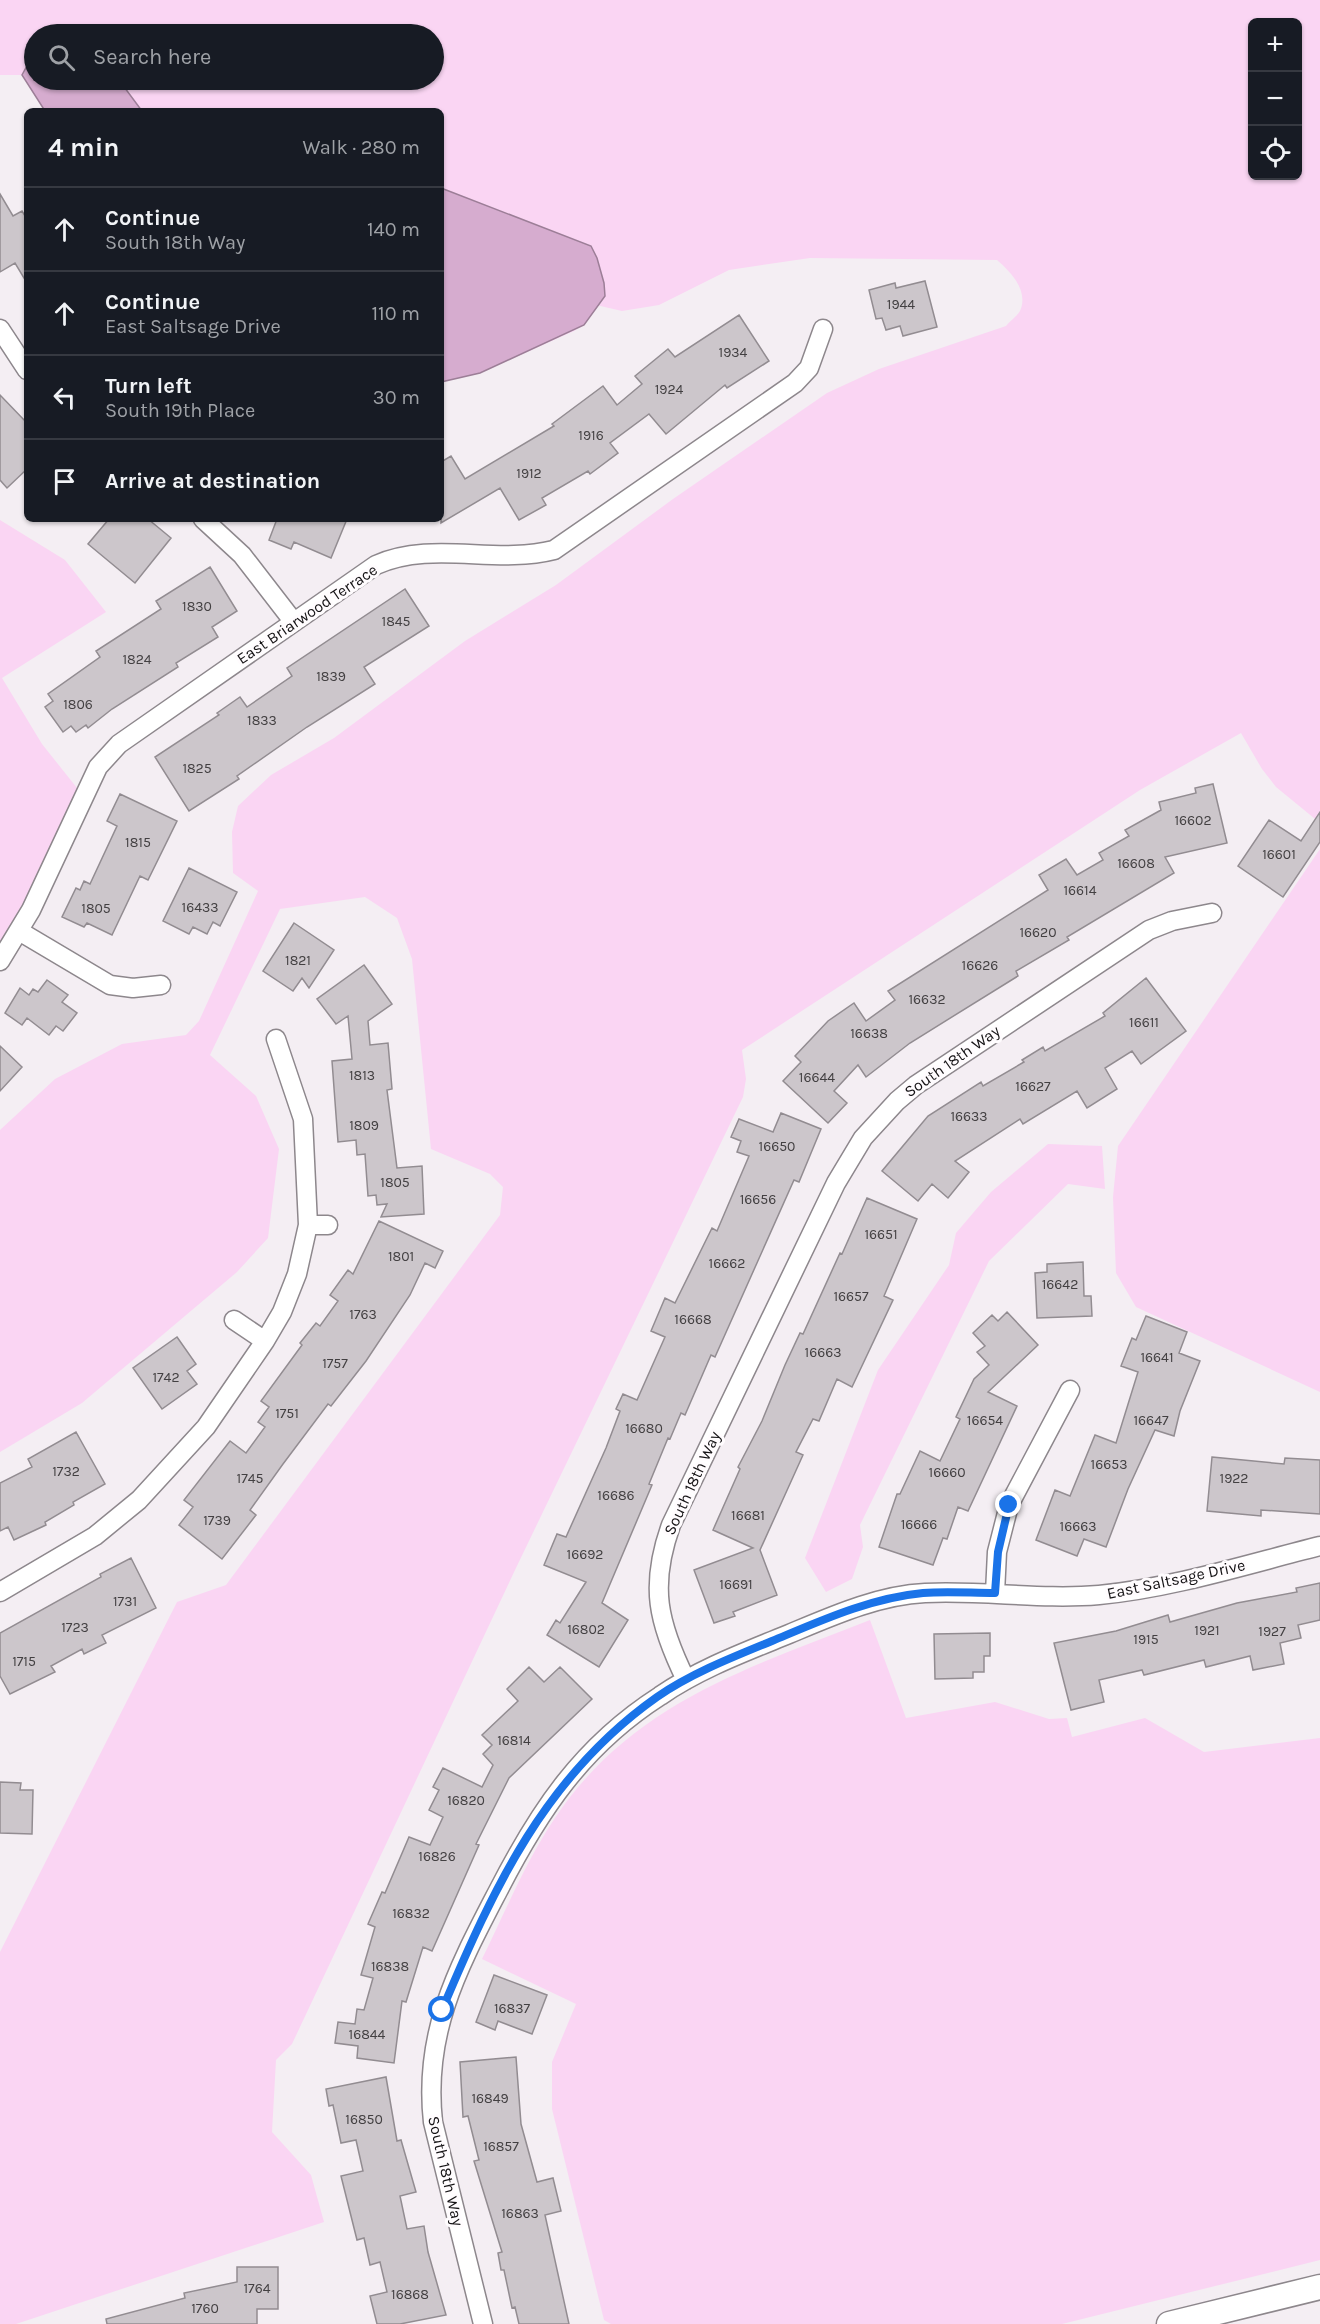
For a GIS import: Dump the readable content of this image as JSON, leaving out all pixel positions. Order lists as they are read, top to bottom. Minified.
{"streets":{"street":["East Briarwood Terrace","South 18th Way","East Saltsage Drive"]},"crossings":[["South 18th Way","East Saltsage Drive"]],"house_numbers":["1944","1934","1924","1916","1912","1830","1845","1824","1839","1806","1833","1825","16602","1815","16601","16608","16614","16433","1805","16620","1821","16626","16632","16611","16638","1813","16644","16627","16633","1809","16650","1805","16656","16651","1801","16662","16642","16657","1763","16668","16663","16641","1757","1742","1751","16654","16647","16680","16653","1732","16660","1745","1922","16686","16681","1739","16666","16663","16692","16691","1731","1723","16802","1921","1927","1915","1715","16814","16820","16826","16832","16838","16837","16844","16849","16850","16857","16863","1764","16868","1760"],"page":{"map_buttons":["+","−"],"search":"Search here","heading":["4 min","Walk · 280 m"],"list":[["Continue","South 18th Way","140 m"],["Continue","East Saltsage Drive","110 m"],["Turn left","South 19th Place","30 m"],"Arrive at destination"]}}
